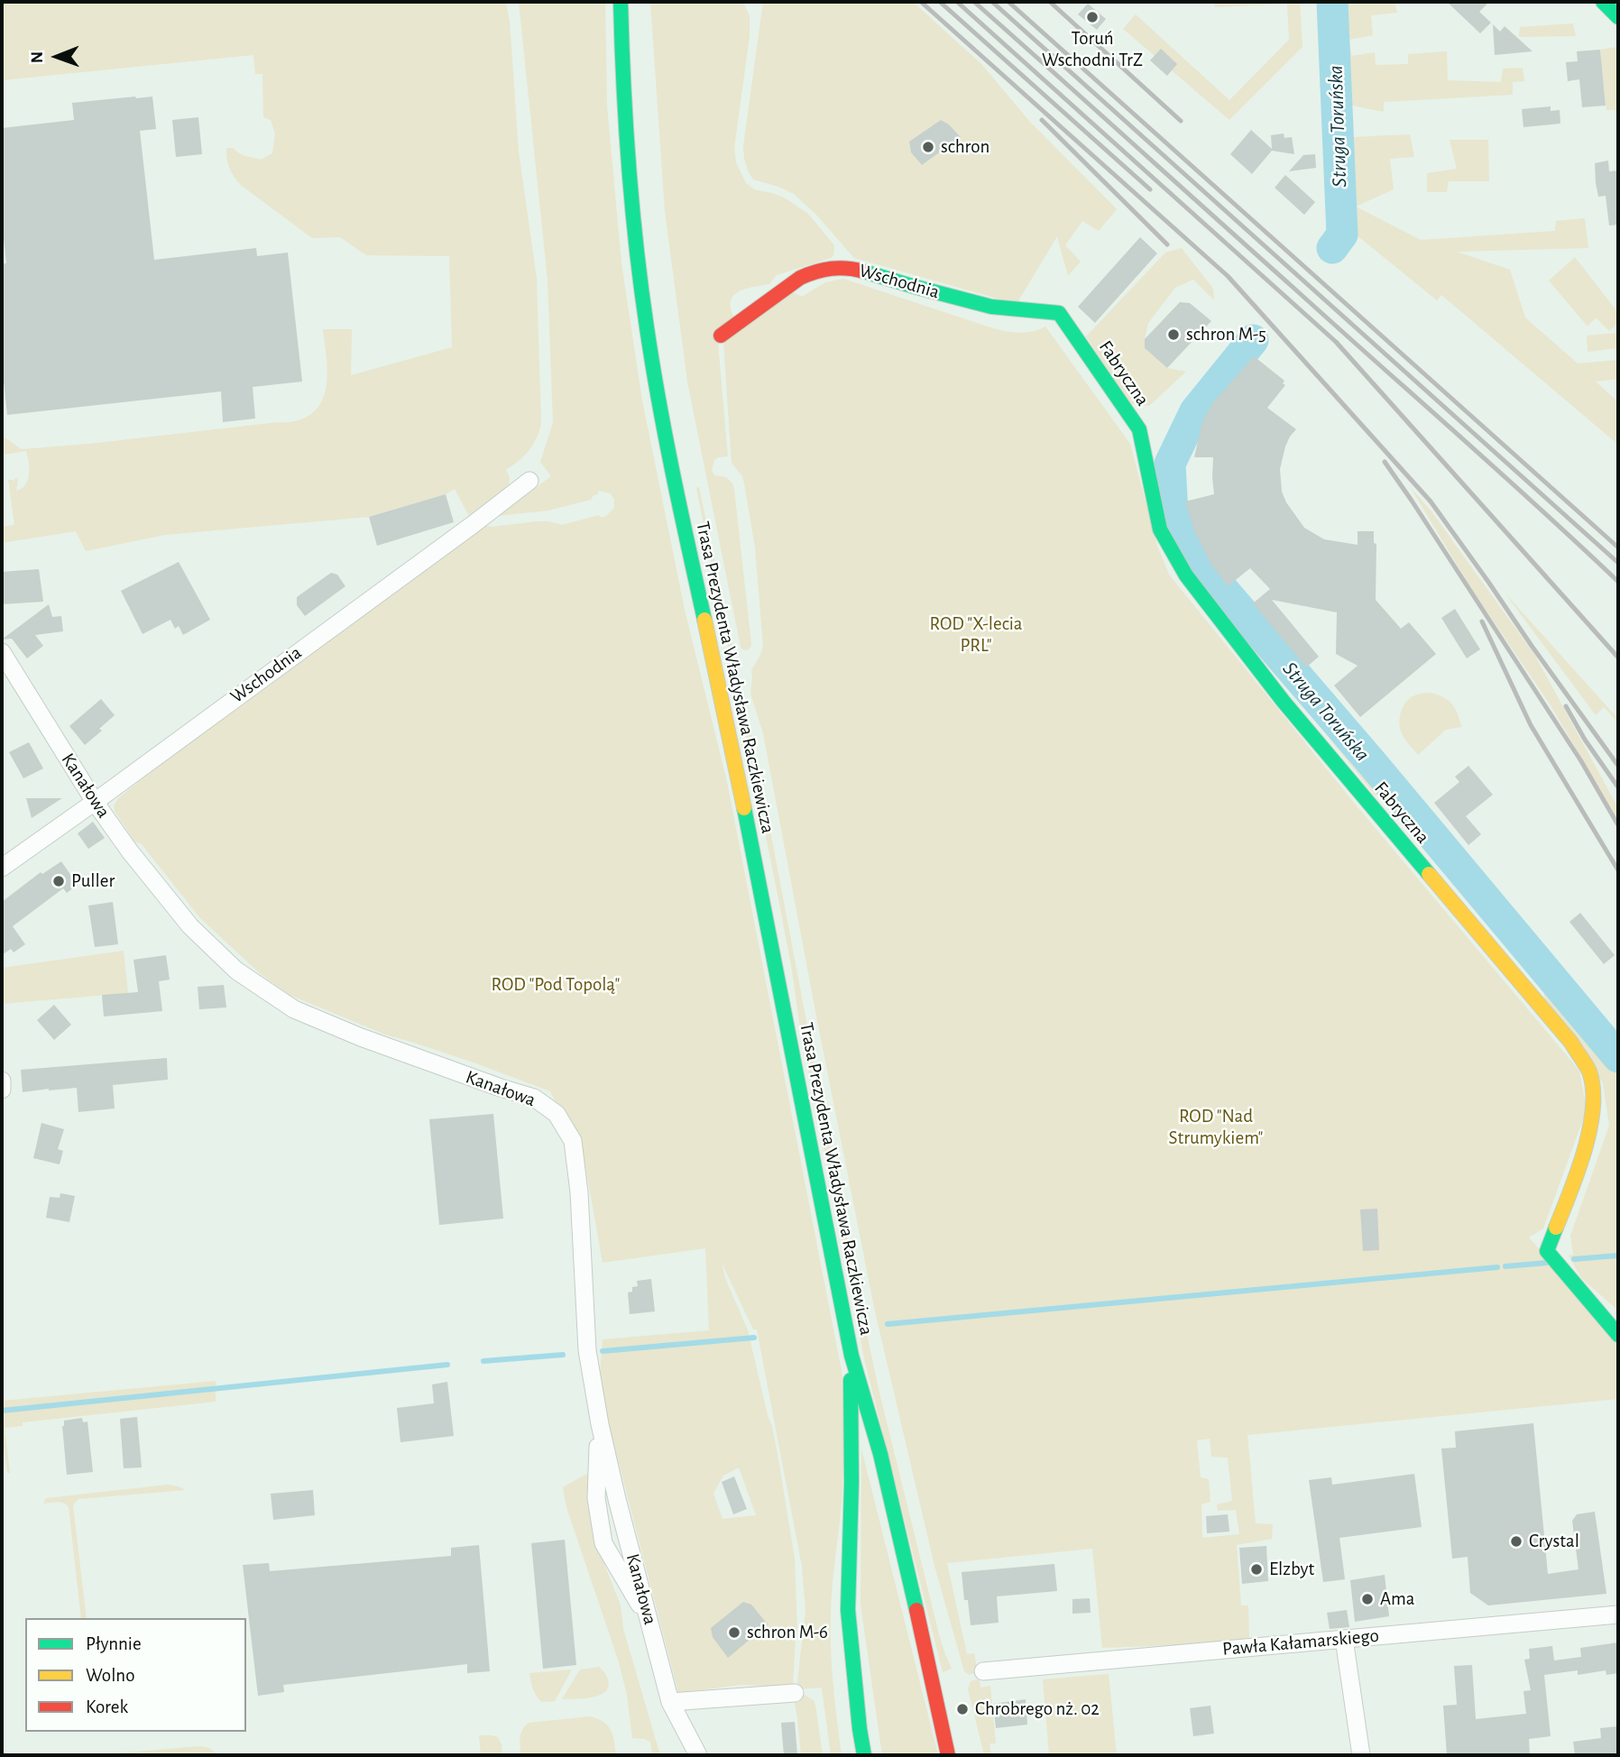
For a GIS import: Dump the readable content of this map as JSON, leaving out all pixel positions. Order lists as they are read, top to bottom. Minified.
{"streets":{"main road":["Wschodnia","Fabryczna","Trasa Prezydenta Władysława Raczkiewicza"],"street":["Kanałowa","Pawła Kałamarskiego"]},"crossings":[["Wschodnia","Fabryczna"],["Wschodnia","Kanałowa"]],"water":["Struga Toruńska"],"parks":["ROD \"X-lecia PRL\"","ROD \"Pod Topolą\"","ROD \"Nad Strumykiem\""],"places":["Toruń Wschodni TrZ","schron","schron M-5","Puller","Crystal","Elzbyt","Ama","schron M-6","Chrobrego nż. 02"],"legend":["Płynnie","Wolno","Korek"],"north":"left"}
